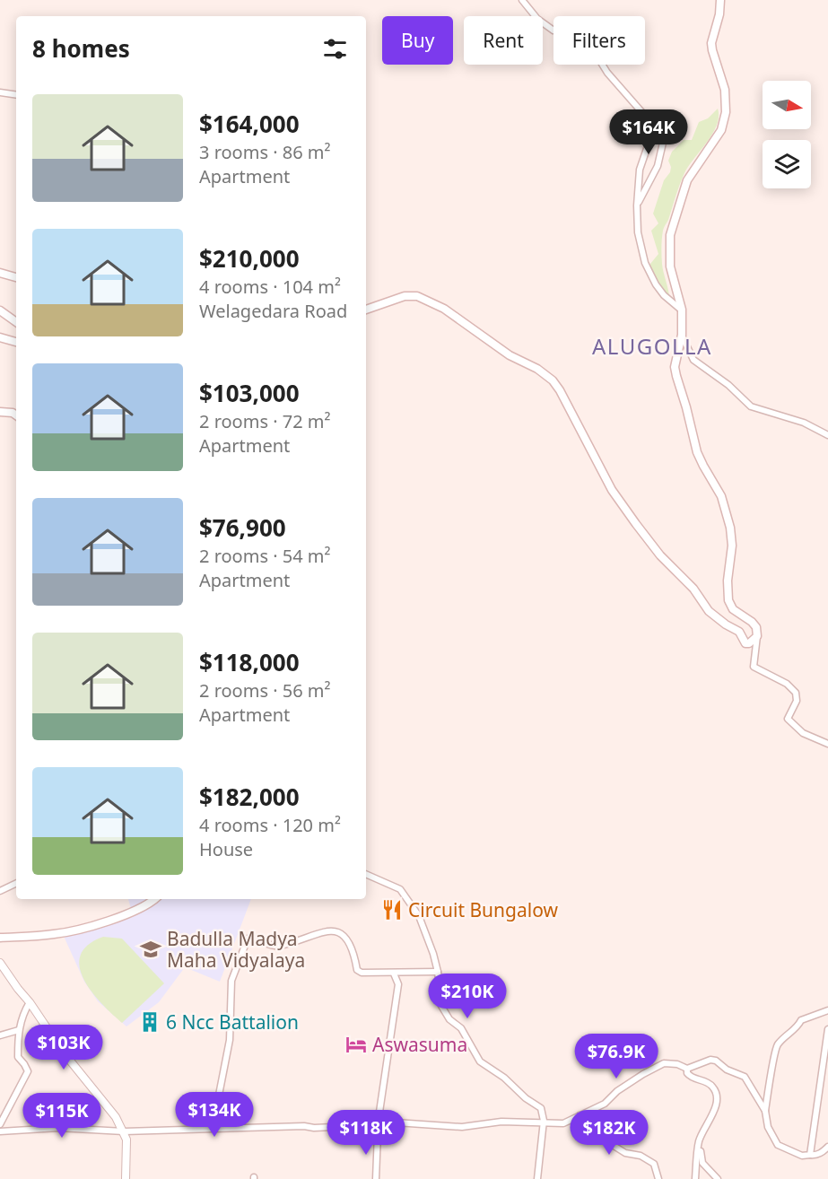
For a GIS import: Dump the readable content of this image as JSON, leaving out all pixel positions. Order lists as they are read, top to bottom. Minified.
{"districts":["ALUGOLLA"],"places":{"restaurant":["Circuit Bungalow"],"school or university":["Badulla Madya Maha Vidyalaya"],"building":["6 Ncc Battalion"],"hotel":["Aswasuma"]},"north":"right","page":{"chip":["Buy","Rent","Filters"],"heading":"8 homes","list":[{"name":"$164,000","note":"3 rooms · 86 m² · Apartment"},{"name":"$210,000","note":"4 rooms · 104 m² · Welagedara Road"},{"name":"$103,000","note":"2 rooms · 72 m² · Apartment"},{"name":"$76,900","note":"2 rooms · 54 m² · Apartment"},{"name":"$118,000","note":"2 rooms · 56 m² · Apartment"},{"name":"$182,000","note":"4 rooms · 120 m² · House"}],"price":["$164K","$210K","$103K","$76.9K","$134K","$115K","$118K","$182K"]}}
